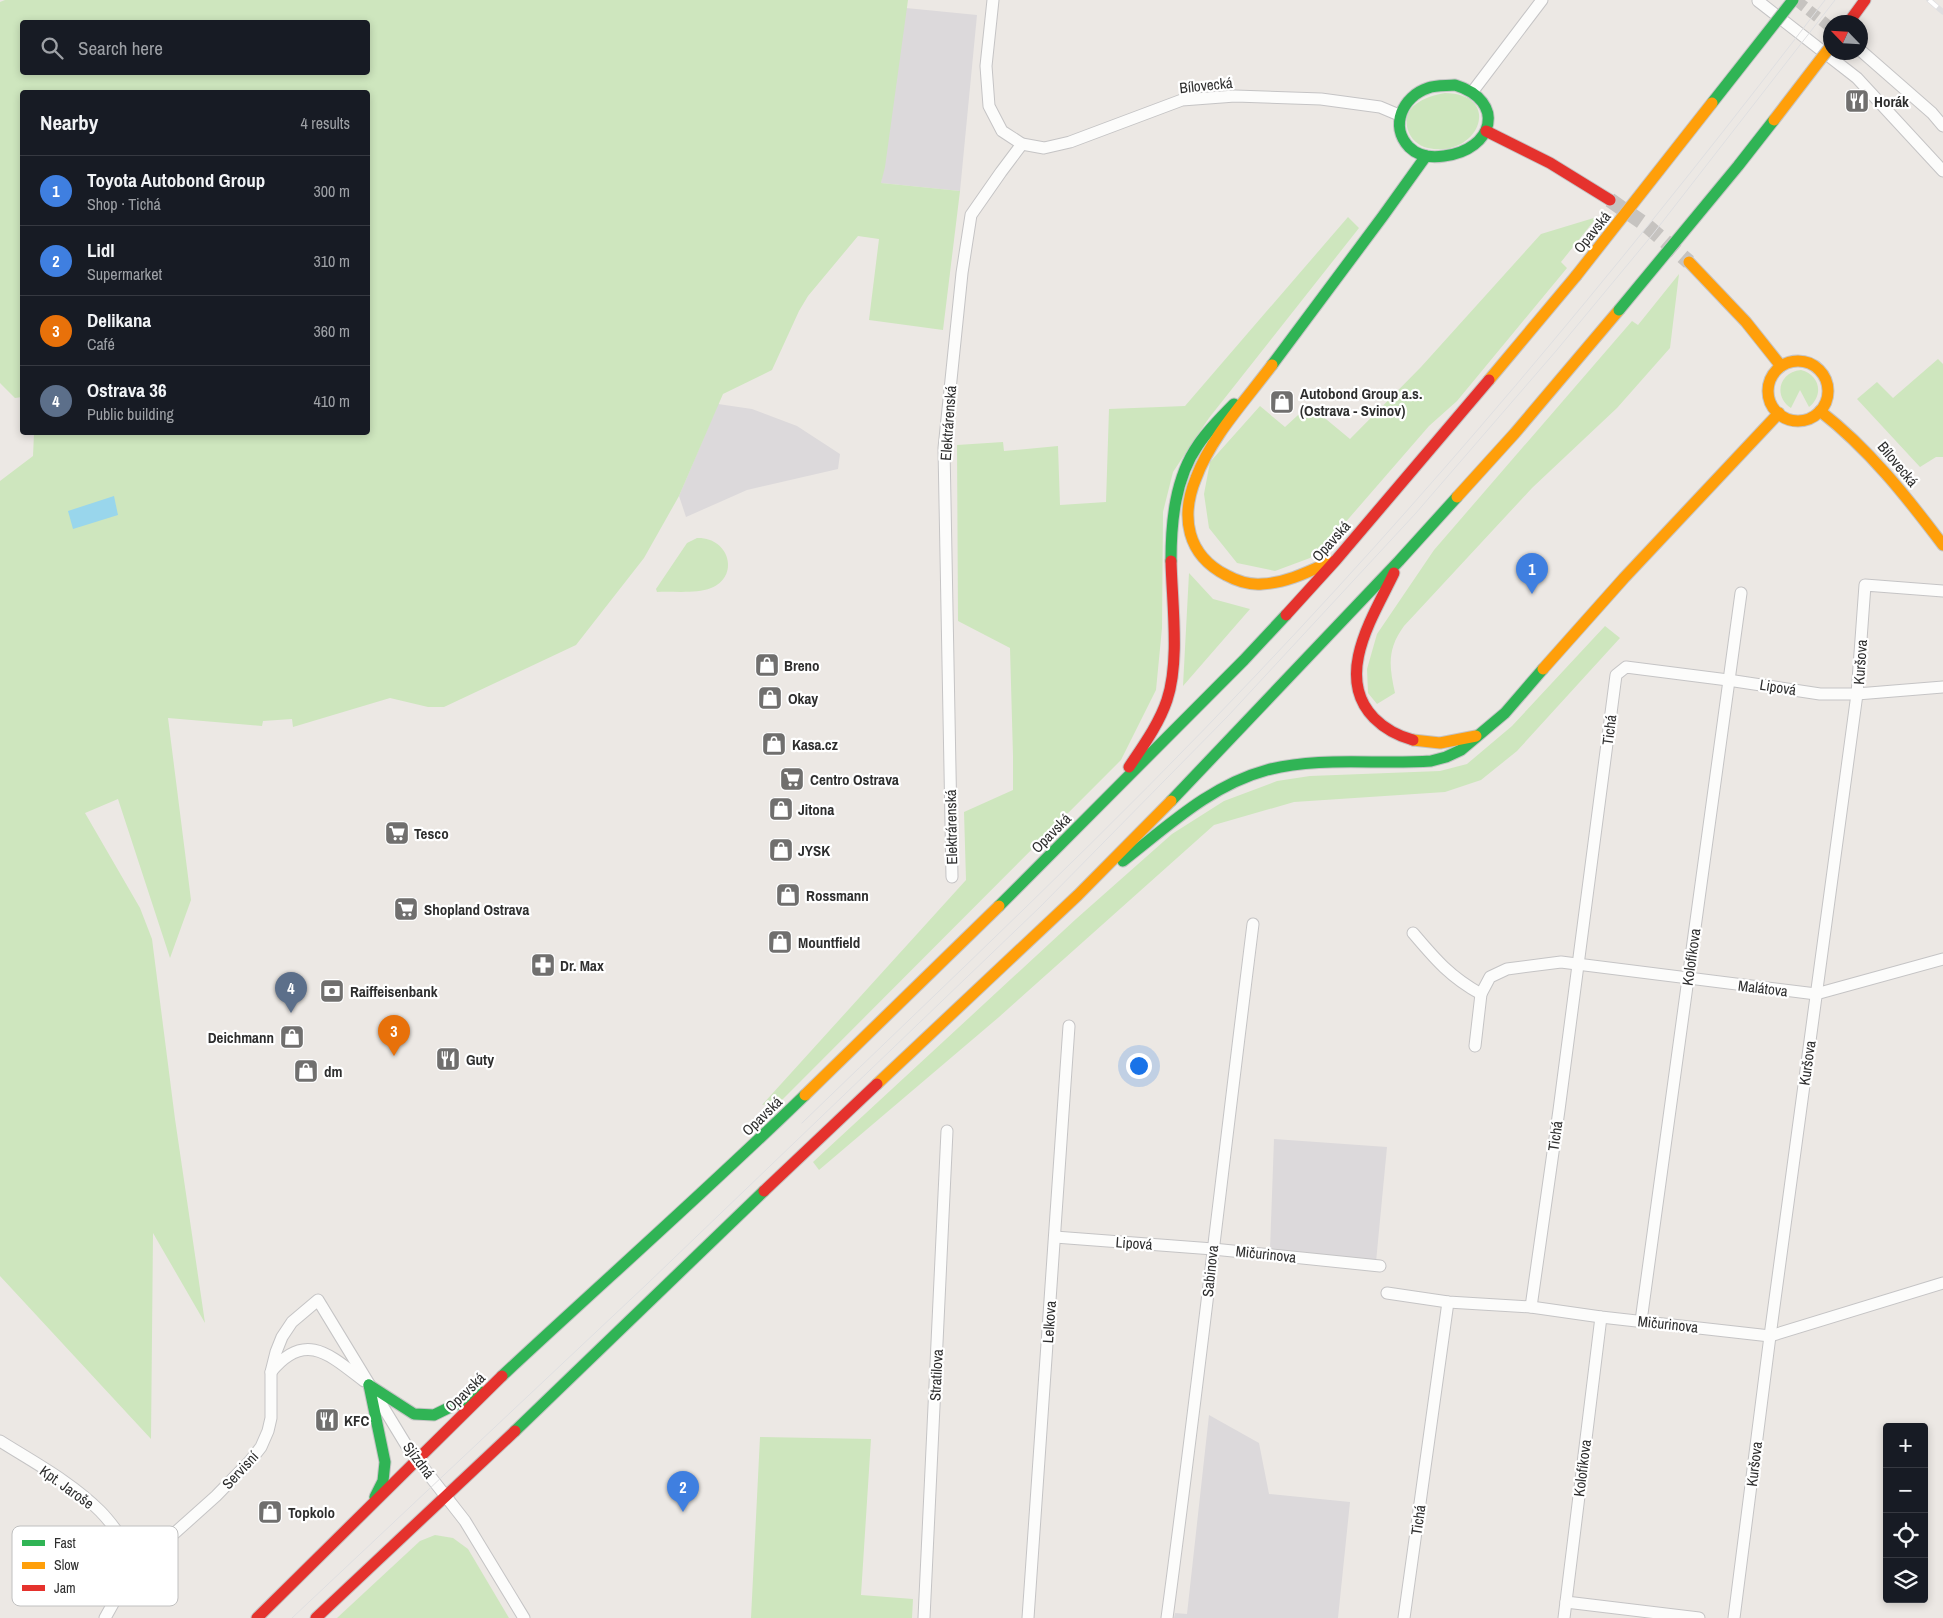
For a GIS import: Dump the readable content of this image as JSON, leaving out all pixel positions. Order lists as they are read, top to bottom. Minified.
{"streets":{"main road":["Bílovecká","Opavská"],"street":["Elektrárenská","Kuršova","Lipová","Tichá","Kolofíkova","Malátova","Mičurinova","Sabinova","Lelkova","Stratilova","Sjízdná","Servisní","Kpt. Jaroše"]},"crossings":[["Bílovecká","Elektrárenská"],["Opavská","Sjízdná"],["Kuršova","Lipová"],["Kuršova","Malátova"],["Kuršova","Mičurinova"],["Lipová","Tichá"],["Lipová","Kolofíkova"],["Lipová","Mičurinova"],["Lipová","Sabinova"],["Lipová","Lelkova"],["Tichá","Malátova"],["Tichá","Mičurinova"],["Kolofíkova","Malátova"],["Kolofíkova","Mičurinova"],["Mičurinova","Sabinova"],["Sjízdná","Servisní"]],"places":{"restaurant":["Horák","Guty","KFC"],"shop":["Autobond Group a.s. (Ostrava - Svinov)","Breno","Okay","Kasa.cz","Jitona","JYSK","Rossmann","Mountfield","Deichmann","dm","Topkolo"],"supermarket":["Centro Ostrava","Tesco","Shopland Ostrava"],"pharmacy":["Dr. Max"],"bank":["Raiffeisenbank"]},"legend":["Fast","Slow","Jam"],"north":"top left","page":{"search":"Search here","heading":["Nearby","4 results"],"list":[{"mark":"1","name":"Toyota Autobond Group","note":"Shop · Tichá","value":"300 m"},{"mark":"2","name":"Lidl","note":"Supermarket","value":"310 m"},{"mark":"3","name":"Delikana","note":"Café","value":"360 m"},{"mark":"4","name":"Ostrava 36","note":"Public building","value":"410 m"}],"pins":["1","4","3","2"],"map_buttons":["+","−"]}}
